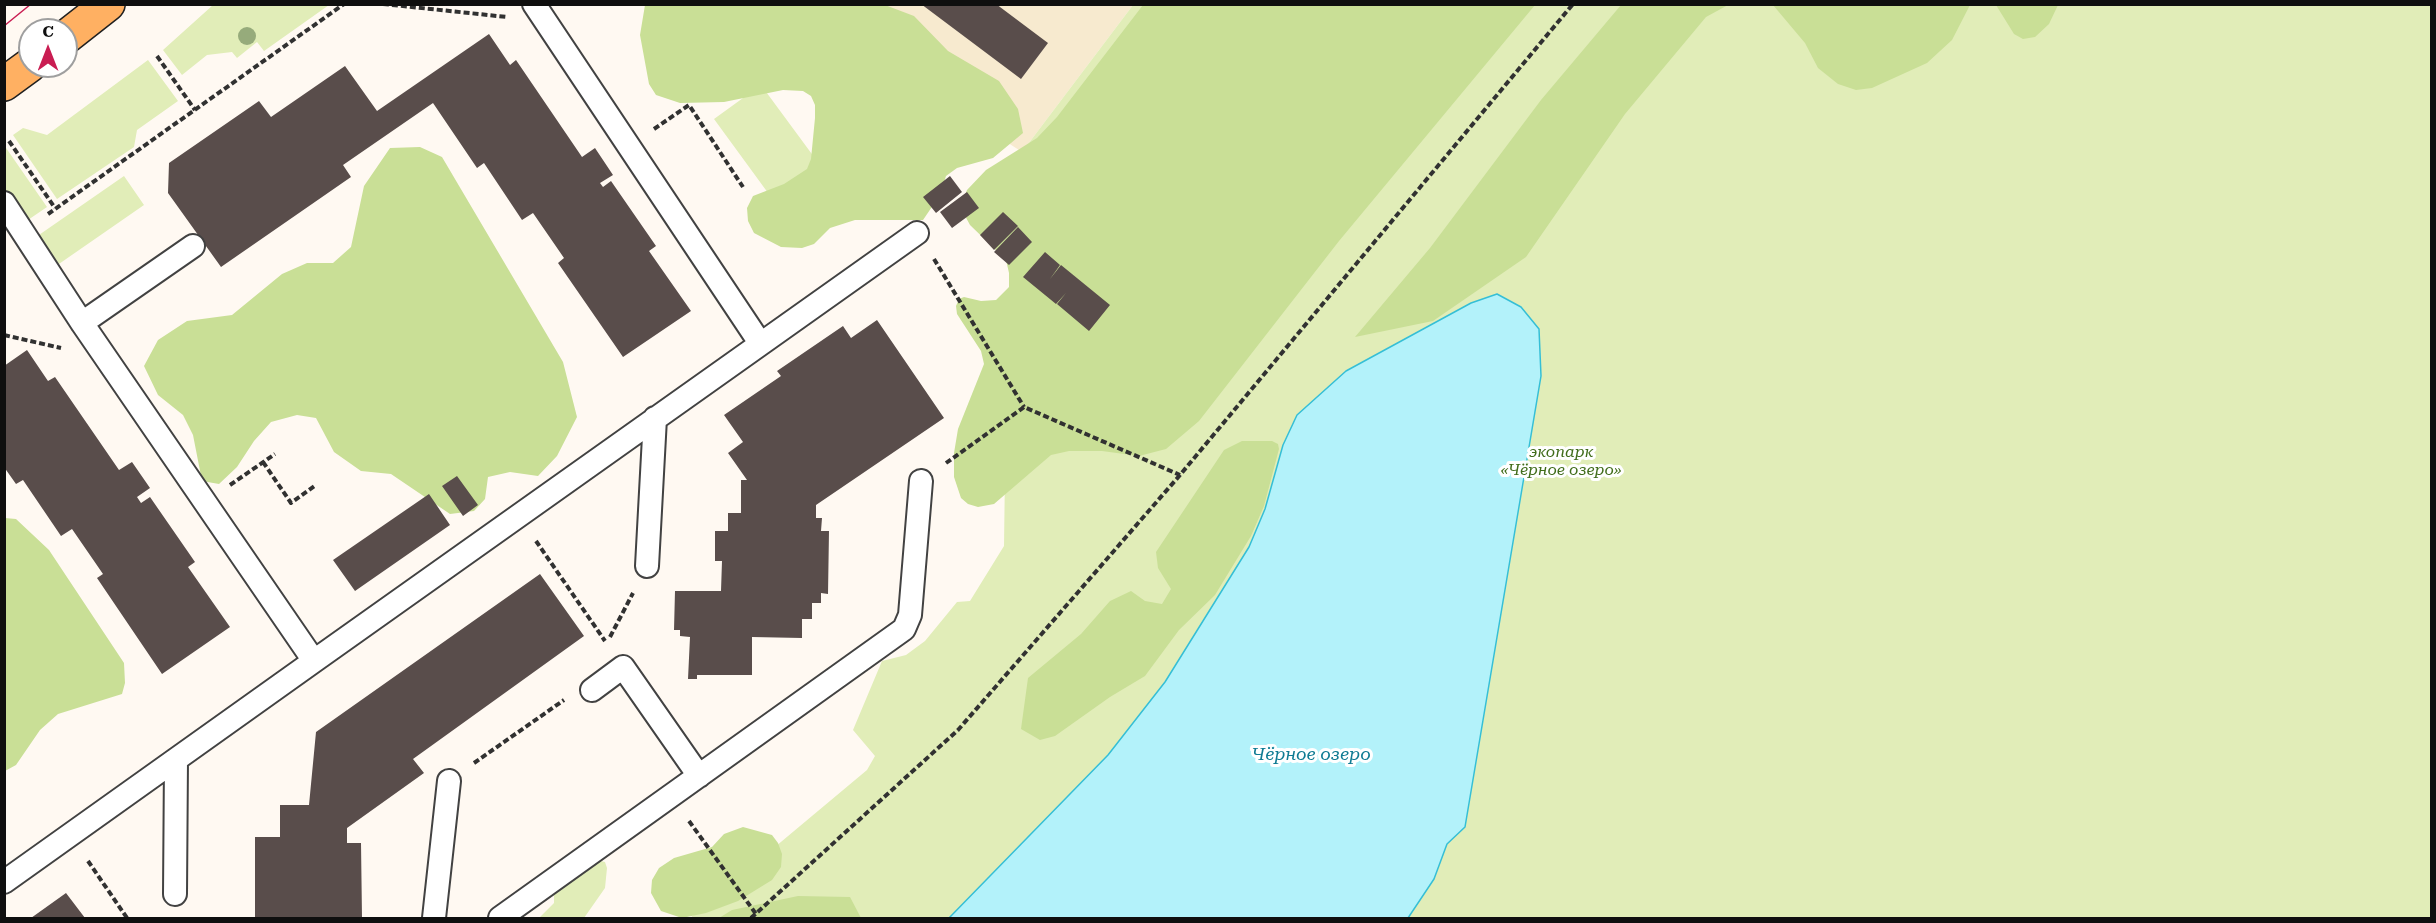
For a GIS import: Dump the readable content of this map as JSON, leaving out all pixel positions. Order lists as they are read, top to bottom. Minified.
{"water":["Чёрное озеро"],"parks":["экопарк «Чёрное озеро»"],"north":"top"}
